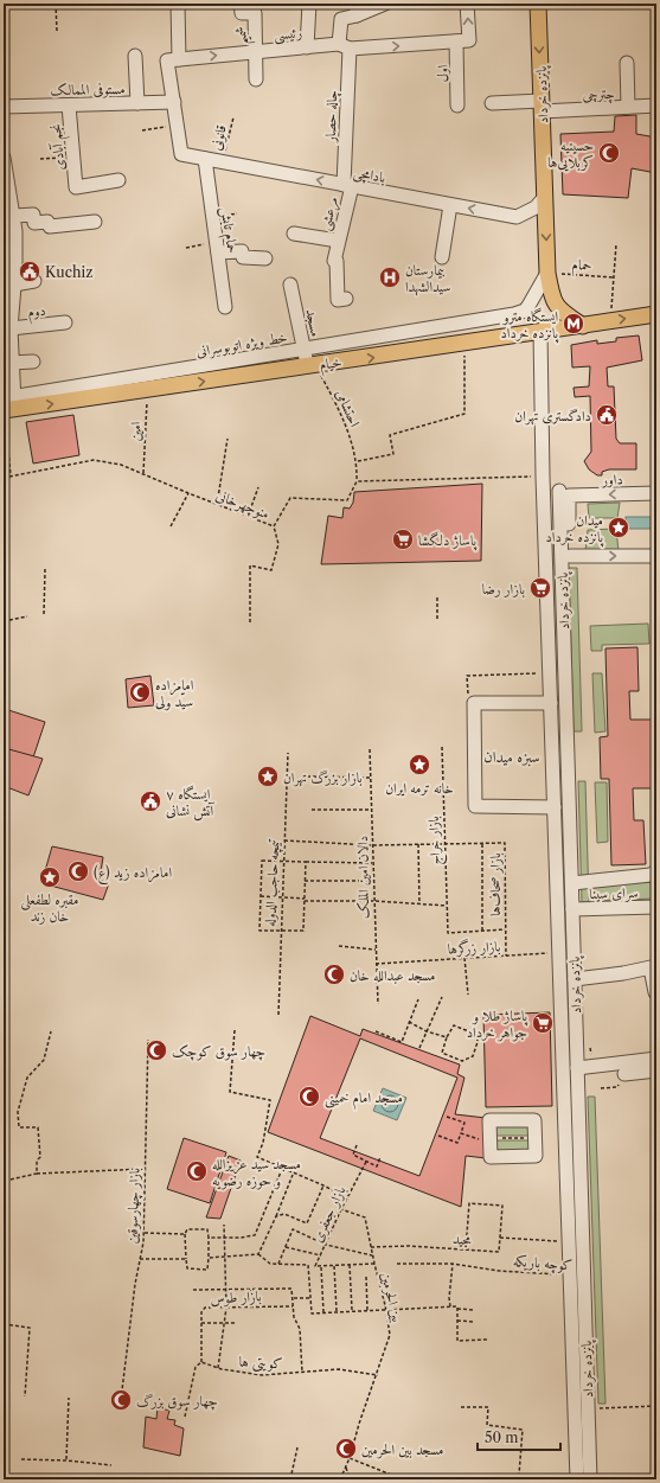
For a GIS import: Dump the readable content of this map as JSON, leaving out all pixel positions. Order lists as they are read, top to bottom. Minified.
{"streets":{"main road":["پانزده خرداد","خیام"],"street":["رئیسی","شمیم","اول","مستوفی الممالک","چترچی","چاله حصار","نجم آبادی","بادامچی","مرعشی","حمام تابش","دوم","مسجد","خط ویژه اتوبوسرانی","داور","سرای سینا"],"path":["قانونی","حمام","احتشامی","امین","منوچهرخانی","بازار حراج","دالان امین الملک","تیمچه حاجب الدوله","بازار صحاف‌ها","بازار زرگرها","بازار چهارسوقین","بازار جعفری","مجید","کوچه باریکه","بازار طوس","بین الحرمین","کویتی ها"]},"crossings":[["رئیسی","شمیم"],["رئیسی","اول"],["رئیسی","چاله حصار"],["مستوفی الممالک","نجم آبادی"],["چترچی","پانزده خرداد"],["پانزده خرداد","بادامچی"],["پانزده خرداد","حمام"],["پانزده خرداد","خط ویژه اتوبوسرانی"],["پانزده خرداد","خیام"],["پانزده خرداد","داور"],["پانزده خرداد","سرای سینا"],["چاله حصار","بادامچی"],["چاله حصار","مرعشی"],["قانونی","بادامچی"],["بادامچی","مرعشی"],["بادامچی","حمام تابش"],["حمام","خط ویژه اتوبوسرانی"],["مسجد","خط ویژه اتوبوسرانی"],["مسجد","خیام"],["مسجد","احتشامی"],["خط ویژه اتوبوسرانی","خیام"],["خیام","احتشامی"],["خیام","امین"],["امین","منوچهرخانی"],["دالان امین الملک","بازار زرگرها"],["بازار صحاف‌ها","بازار زرگرها"],["بازار جعفری","بین الحرمین"],["مجید","بین الحرمین"],["بازار طوس","کویتی ها"],["بین الحرمین","کویتی ها"]],"one_way":["رئیسی","خیام"],"districts":["سبزه میدان"],"places":{"mosque":["حسینیه کربلایی‌ها","امامزاده سیّد ولی","امامزاده زید (ع)","مسجد عبدالله خان","چهار سوق کوچک","مسجد امام خمینی","مسجد سید عزیزالله و حوزه رضویه","چهار سوق بزرگ","مسجد بین الحرمین"],"public building":["Kuchiz","دادگستری تهران","ایستگاه ۷ آتش نشانی"],"hospital":["بیمارستان سیدالشهدا"],"metro station":["ایستگاه مترو پانزده خرداد"],"place":["میدان پانزده خرداد","خانه ترمه ایران","بازار بزرگ تهران","مقبره لطفعلی خان زند"],"supermarket":["پاساژ دلگشا","بازار رضا","پاساژ طلا و جواهر خرداد"]},"scale_bar":"50 m"}
